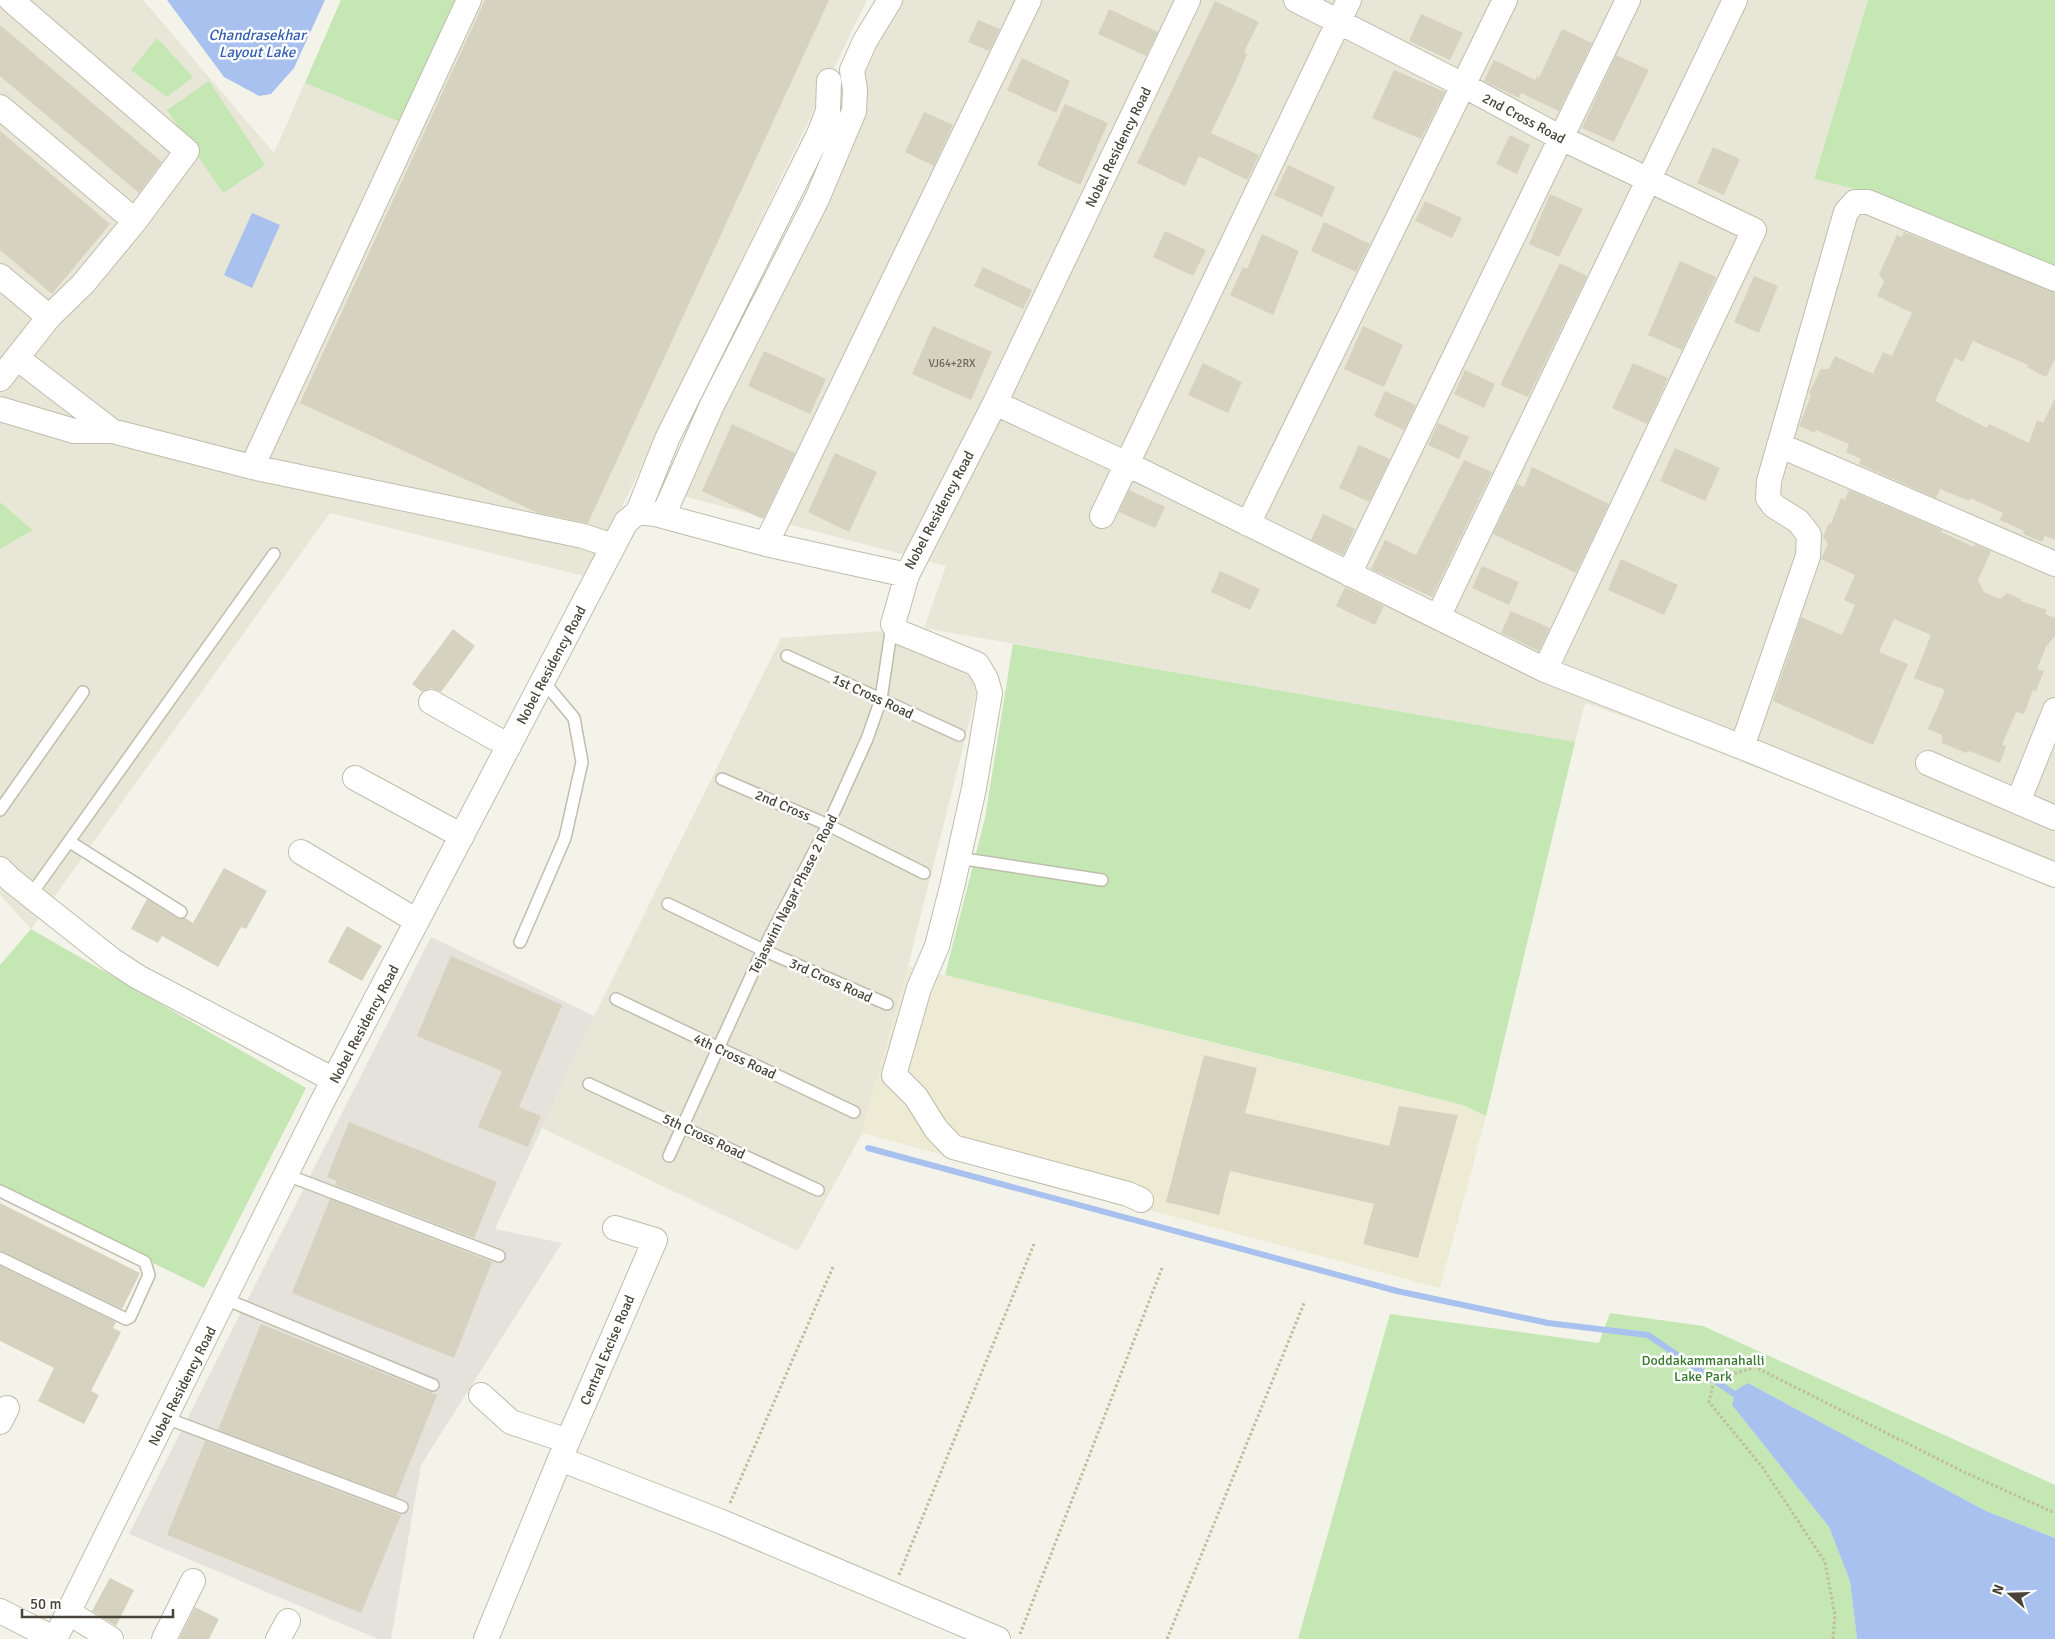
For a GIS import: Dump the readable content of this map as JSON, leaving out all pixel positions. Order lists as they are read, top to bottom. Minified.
{"streets":{"street":["2nd Cross Road","Nobel Residency Road","Central Excise Road"],"lane":["1st Cross Road","2nd Cross","Tejaswini Nagar Phase 2 Road","3rd Cross Road","4th Cross Road","5th Cross Road"]},"crossings":[["1st Cross Road","Tejaswini Nagar Phase 2 Road"],["2nd Cross","Tejaswini Nagar Phase 2 Road"],["Tejaswini Nagar Phase 2 Road","3rd Cross Road"],["Tejaswini Nagar Phase 2 Road","4th Cross Road"],["Tejaswini Nagar Phase 2 Road","5th Cross Road"]],"water":["Chandrasekhar Layout Lake"],"parks":["Doddakammanahalli Lake Park"],"house_numbers":["VJ64+2RX"],"scale_bar":"50 m","north":"left"}
